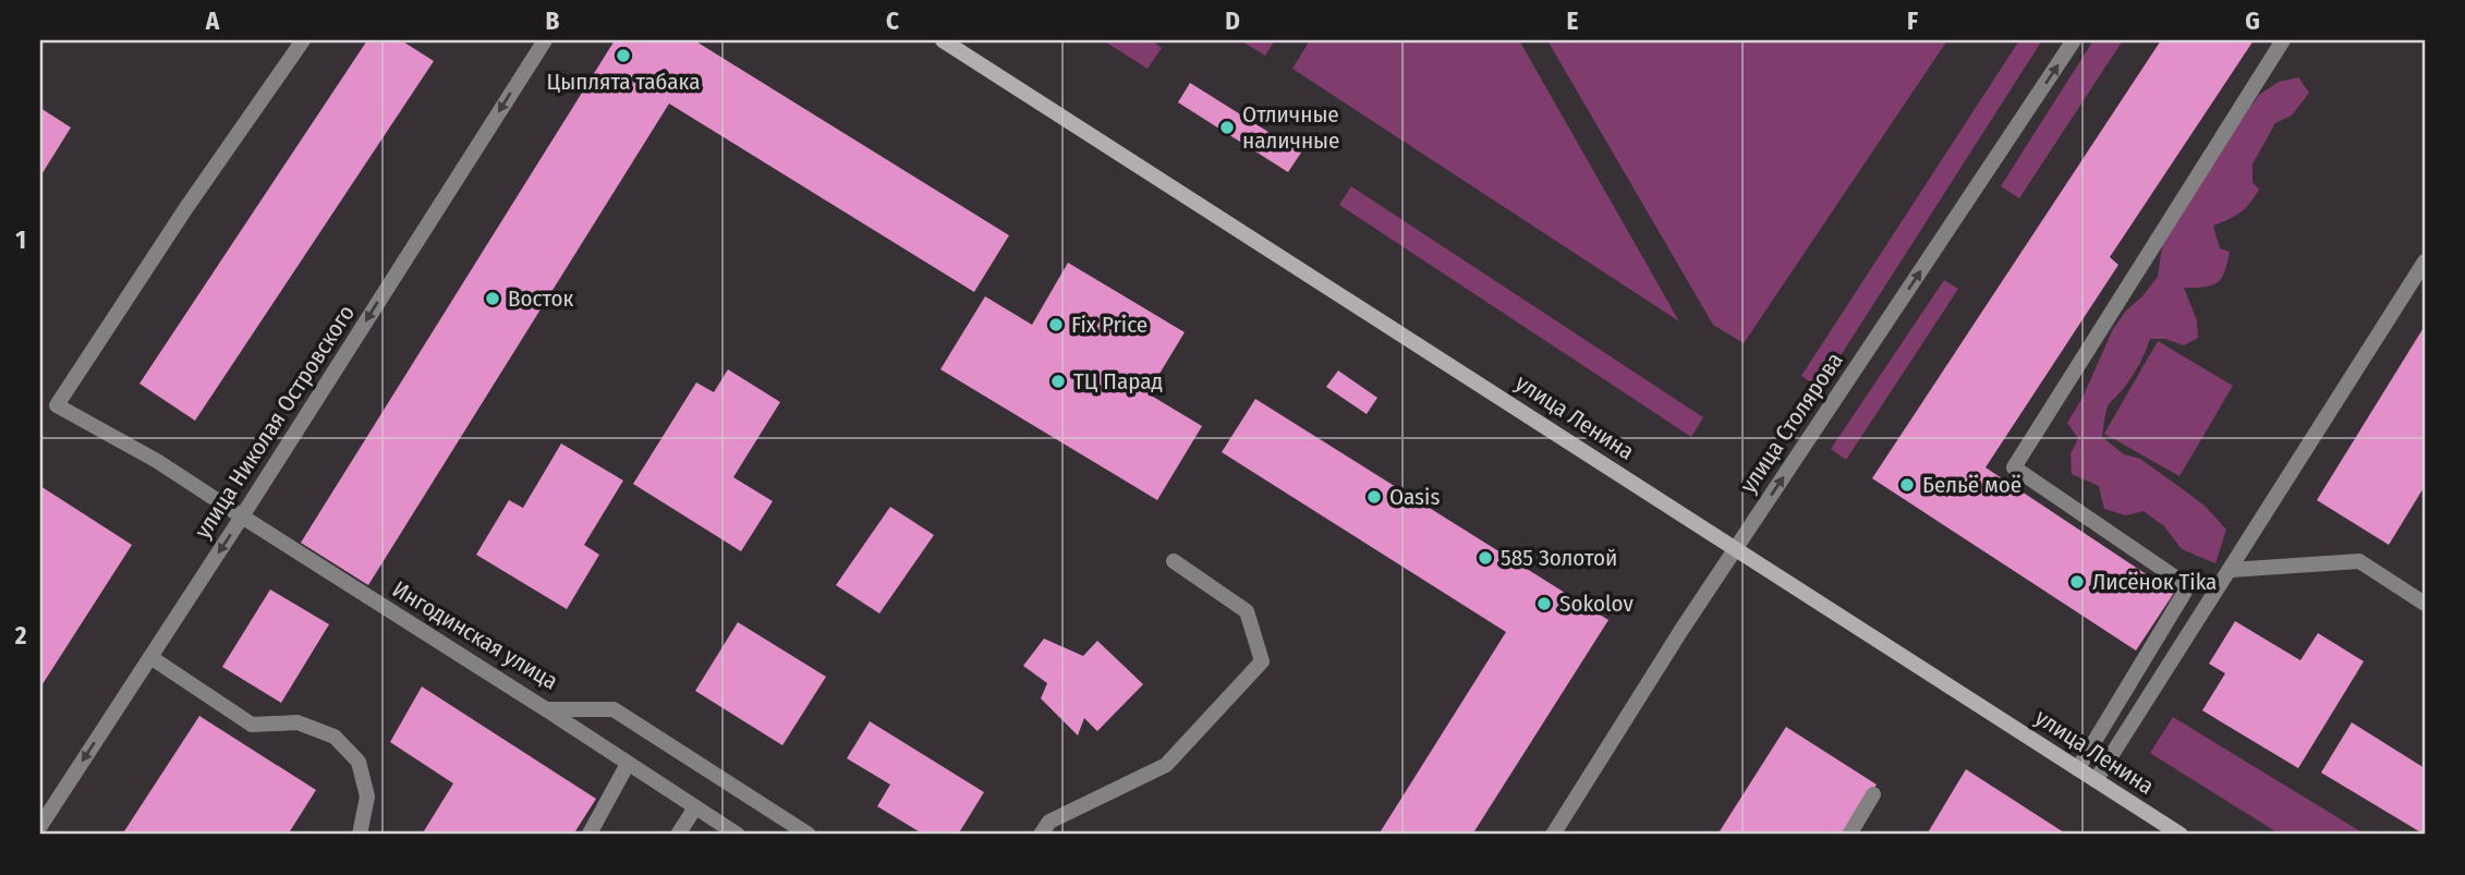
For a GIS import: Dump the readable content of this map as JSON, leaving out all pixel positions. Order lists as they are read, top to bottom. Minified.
{"streets":{"main road":["улица Ленина"],"street":["улица Николая Островского","улица Столярова","Ингодинская улица"]},"crossings":[["улица Ленина","улица Столярова"],["улица Николая Островского","Ингодинская улица"]],"one_way":["улица Николая Островского","улица Столярова"],"places":["Цыплята табака","Отличные наличные","Восток","Fix Price","ТЦ Парад","Бельё моё","Oasis","585 Золотой","Лисёнок Tika","Sokolov"],"grid":{"columns":["A","B","C","D","E","F","G"],"rows":["1","2"]}}
